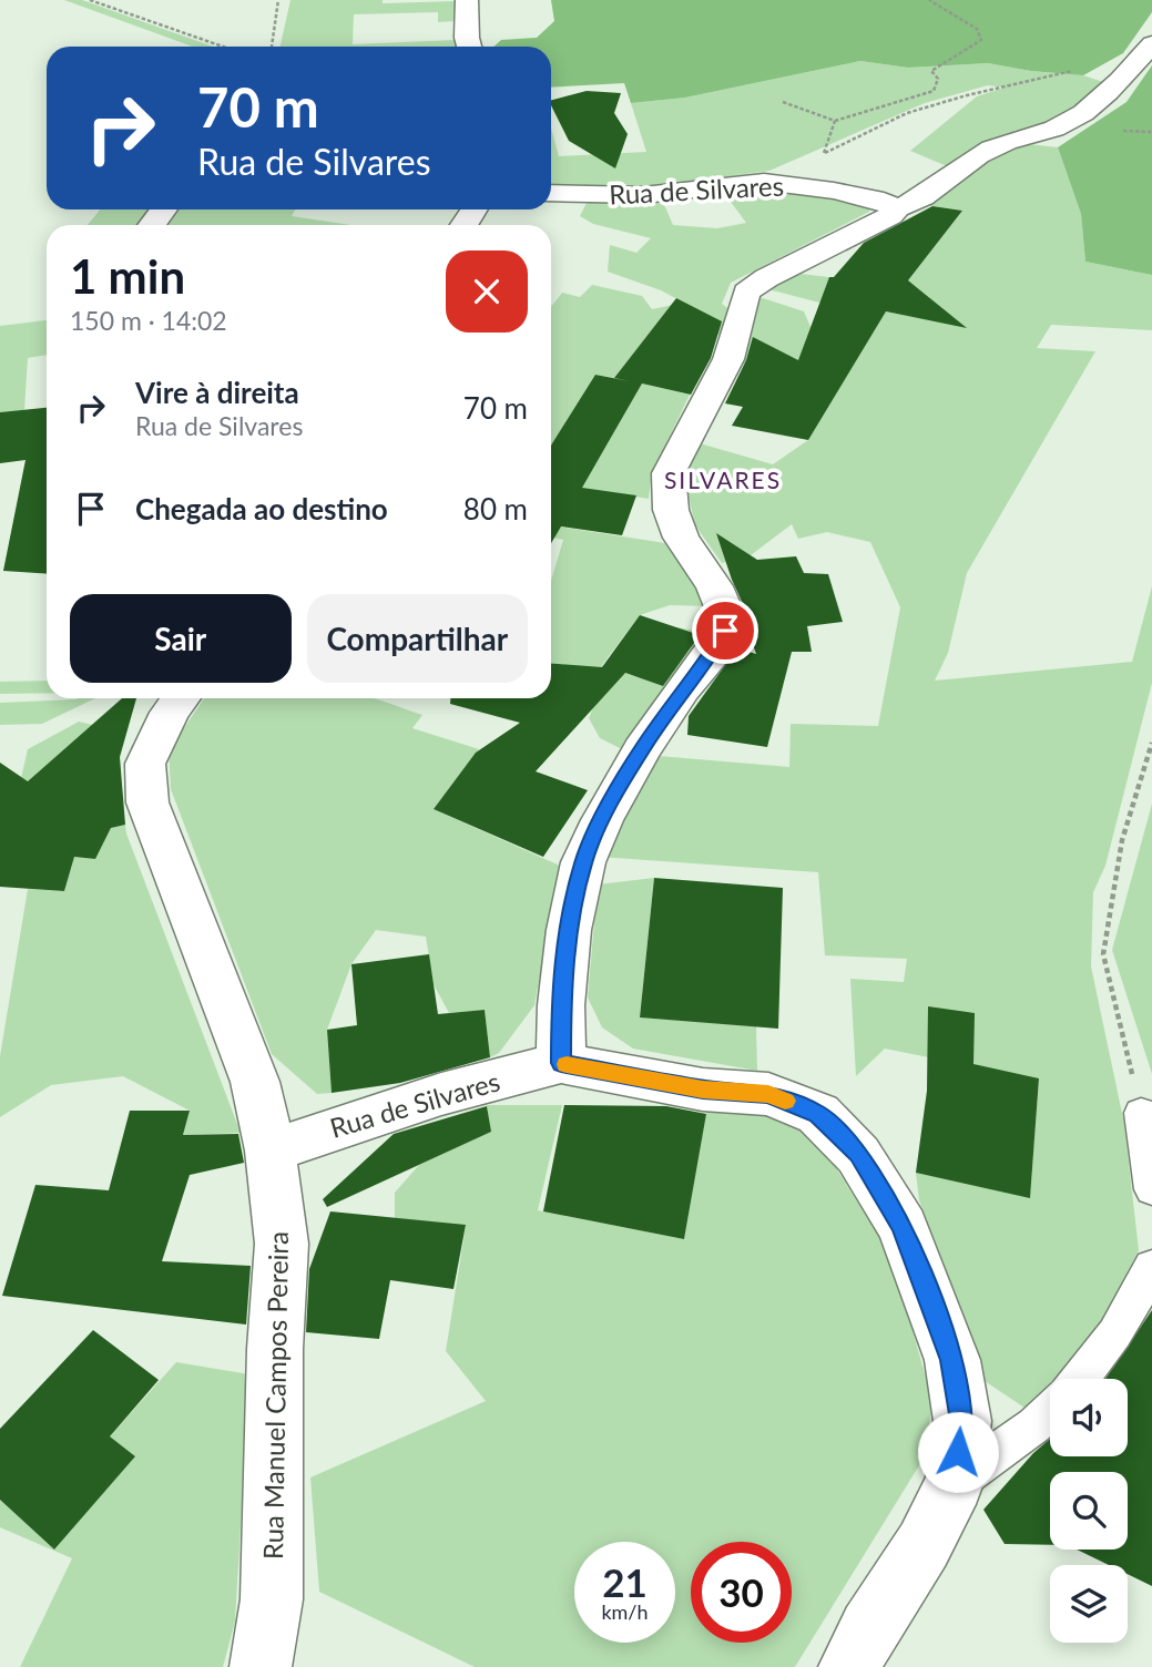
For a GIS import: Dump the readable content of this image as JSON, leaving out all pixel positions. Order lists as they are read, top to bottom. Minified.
{"streets":{"street":["Rua de Silvares","Rua Manuel Campos Pereira"]},"crossings":[["Rua de Silvares","Rua Manuel Campos Pereira"]],"districts":["SILVARES"],"page":{"turn":["70 m","Rua de Silvares"],"heading":["1 min","150 m · 14:02"],"list":[{"name":"Vire à direita","note":"Rua de Silvares","value":"70 m"},{"name":"Chegada ao destino","value":"80 m"}],"buttons":["Sair","Compartilhar"],"speed":"21 km/h","limit":"30"}}
